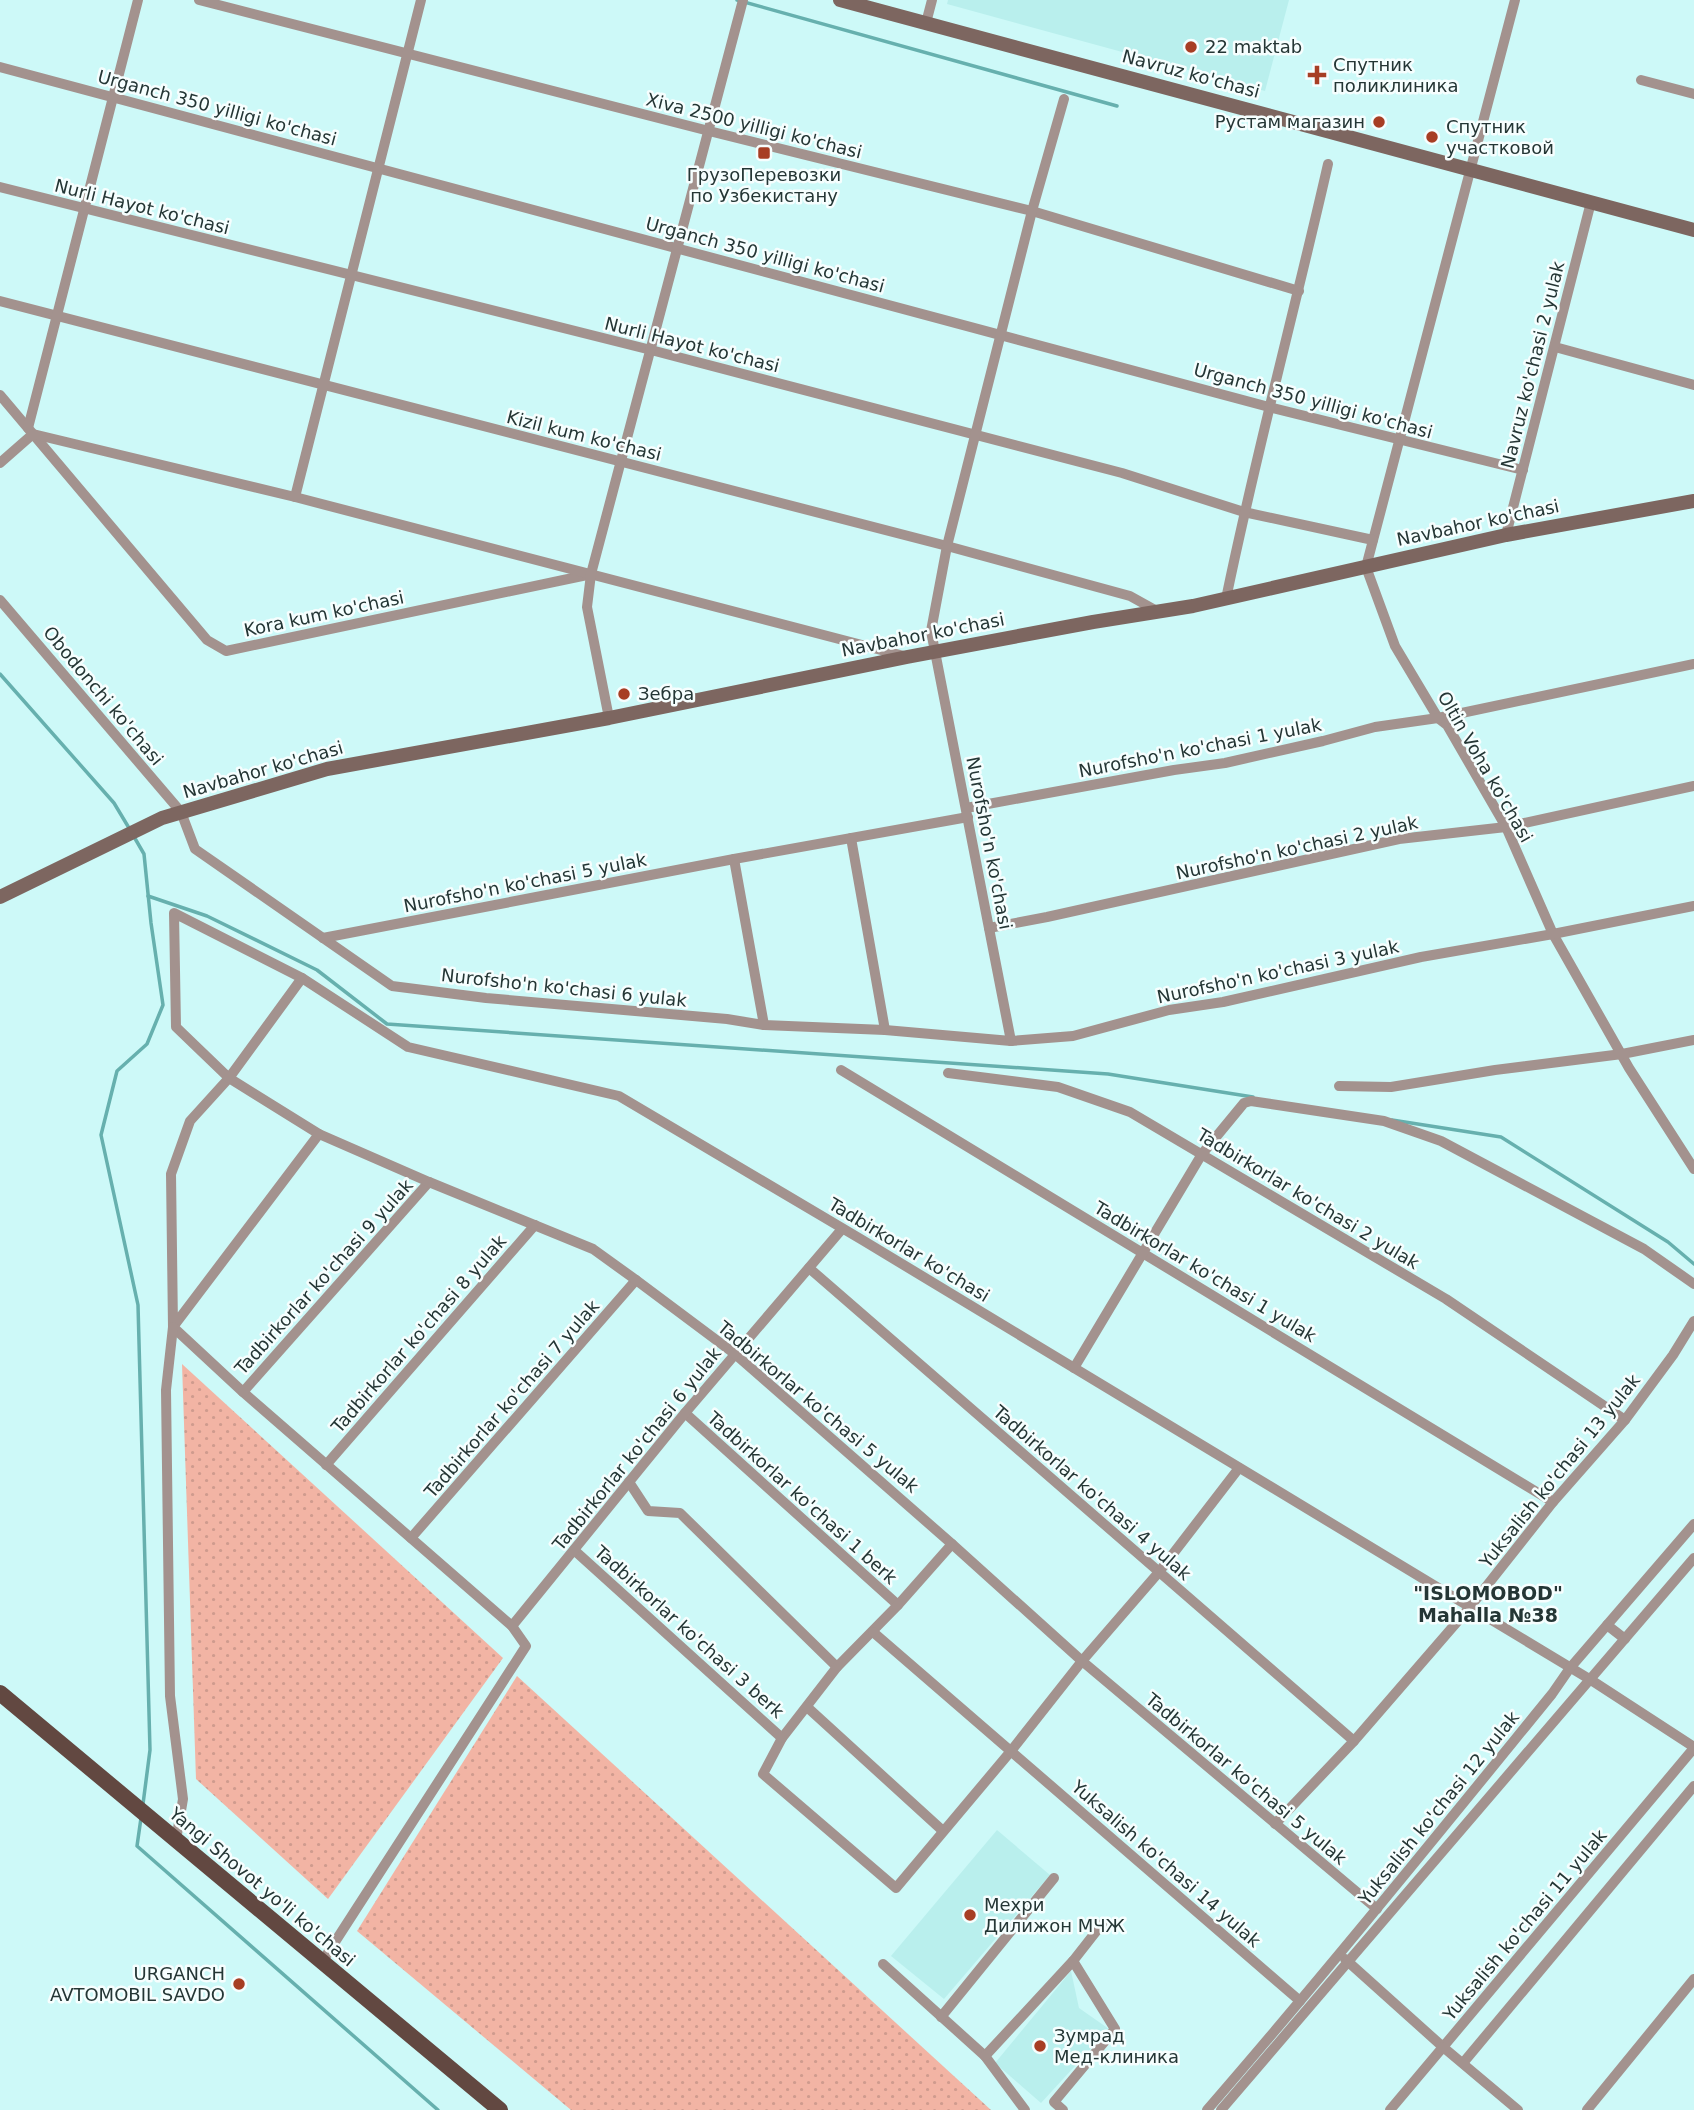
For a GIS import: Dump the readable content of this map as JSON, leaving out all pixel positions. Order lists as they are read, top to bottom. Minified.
{"streets":{"main road":["Navruz ko'chasi","Navbahor ko'chasi","Yangi Shovot yo'li ko'chasi"],"street":["Urganch 350 yilligi ko'chasi","Xiva 2500 yilligi ko'chasi","Nurli Hayot ko'chasi","Navruz ko'chasi 2 yulak","Kizil kum ko'chasi","Kora kum ko'chasi","Obodonchi ko'chasi","Nurofsho'n ko'chasi 1 yulak","Oltin Voha ko'chasi","Nurofsho'n ko'chasi","Nurofsho'n ko'chasi 2 yulak","Nurofsho'n ko'chasi 5 yulak","Nurofsho'n ko'chasi 3 yulak","Nurofsho'n ko'chasi 6 yulak","Tadbirkorlar ko'chasi 2 yulak","Tadbirkorlar ko'chasi","Tadbirkorlar ko'chasi 1 yulak","Tadbirkorlar ko'chasi 9 yulak","Tadbirkorlar ko'chasi 8 yulak","Tadbirkorlar ko'chasi 7 yulak","Tadbirkorlar ko'chasi 5 yulak","Tadbirkorlar ko'chasi 6 yulak","Yuksalish ko'chasi 13 yulak","Tadbirkorlar ko'chasi 4 yulak","Tadbirkorlar ko'chasi 1 berk","Tadbirkorlar ko'chasi 3 berk","Yuksalish ko'chasi 12 yulak","Yuksalish ko'chasi 14 yulak","Yuksalish ko'chasi 11 yulak"]},"crossings":[["Navruz ko'chasi","Navruz ko'chasi 2 yulak"],["Urganch 350 yilligi ko'chasi","Navruz ko'chasi 2 yulak"],["Urganch 350 yilligi ko'chasi","Nurofsho'n ko'chasi"],["Xiva 2500 yilligi ko'chasi","Nurofsho'n ko'chasi"],["Nurli Hayot ko'chasi","Nurofsho'n ko'chasi"],["Navruz ko'chasi 2 yulak","Navbahor ko'chasi"],["Kizil kum ko'chasi","Navbahor ko'chasi"],["Kizil kum ko'chasi","Nurofsho'n ko'chasi"],["Navbahor ko'chasi","Kora kum ko'chasi"],["Navbahor ko'chasi","Obodonchi ko'chasi"],["Navbahor ko'chasi","Oltin Voha ko'chasi"],["Navbahor ko'chasi","Nurofsho'n ko'chasi"],["Navbahor ko'chasi","Nurofsho'n ko'chasi 6 yulak"],["Obodonchi ko'chasi","Nurofsho'n ko'chasi 6 yulak"],["Nurofsho'n ko'chasi 1 yulak","Oltin Voha ko'chasi"],["Nurofsho'n ko'chasi 1 yulak","Nurofsho'n ko'chasi"],["Nurofsho'n ko'chasi 1 yulak","Nurofsho'n ko'chasi 5 yulak"],["Oltin Voha ko'chasi","Nurofsho'n ko'chasi 2 yulak"],["Oltin Voha ko'chasi","Nurofsho'n ko'chasi 3 yulak"],["Nurofsho'n ko'chasi","Nurofsho'n ko'chasi 2 yulak"],["Nurofsho'n ko'chasi","Nurofsho'n ko'chasi 5 yulak"],["Nurofsho'n ko'chasi","Nurofsho'n ko'chasi 3 yulak"],["Nurofsho'n ko'chasi","Nurofsho'n ko'chasi 6 yulak"],["Nurofsho'n ko'chasi 5 yulak","Nurofsho'n ko'chasi 6 yulak"],["Nurofsho'n ko'chasi 3 yulak","Nurofsho'n ko'chasi 6 yulak"],["Tadbirkorlar ko'chasi 2 yulak","Yuksalish ko'chasi 13 yulak"],["Tadbirkorlar ko'chasi","Tadbirkorlar ko'chasi 5 yulak"],["Tadbirkorlar ko'chasi","Tadbirkorlar ko'chasi 6 yulak"],["Tadbirkorlar ko'chasi","Yuksalish ko'chasi 13 yulak"],["Tadbirkorlar ko'chasi","Yuksalish ko'chasi 12 yulak"],["Tadbirkorlar ko'chasi","Yuksalish ko'chasi 11 yulak"],["Tadbirkorlar ko'chasi 1 yulak","Yuksalish ko'chasi 13 yulak"],["Tadbirkorlar ko'chasi 9 yulak","Tadbirkorlar ko'chasi 5 yulak"],["Tadbirkorlar ko'chasi 8 yulak","Tadbirkorlar ko'chasi 5 yulak"],["Tadbirkorlar ko'chasi 7 yulak","Tadbirkorlar ko'chasi 5 yulak"],["Tadbirkorlar ko'chasi 5 yulak","Tadbirkorlar ko'chasi 6 yulak"],["Tadbirkorlar ko'chasi 5 yulak","Yuksalish ko'chasi 13 yulak"],["Tadbirkorlar ko'chasi 5 yulak","Yuksalish ko'chasi 12 yulak"],["Tadbirkorlar ko'chasi 6 yulak","Tadbirkorlar ko'chasi 4 yulak"],["Tadbirkorlar ko'chasi 6 yulak","Tadbirkorlar ko'chasi 1 berk"],["Tadbirkorlar ko'chasi 6 yulak","Tadbirkorlar ko'chasi 3 berk"],["Yuksalish ko'chasi 13 yulak","Tadbirkorlar ko'chasi 4 yulak"],["Yuksalish ko'chasi 12 yulak","Yuksalish ko'chasi 14 yulak"],["Yuksalish ko'chasi 12 yulak","Yuksalish ko'chasi 11 yulak"]],"districts":["\"ISLOMOBOD\" Mahalla №38"],"places":{"other":["22 maktab","Рустам магазин","Спутник участковой","Зебра","Мехри Дилижон МЧЖ","URGANCH AVTOMOBIL SAVDO","Зумрад Мед-клиника"],"health":["Спутник поликлиника"],"transit":["ГрузоПеревозки по Узбекистану"]}}
